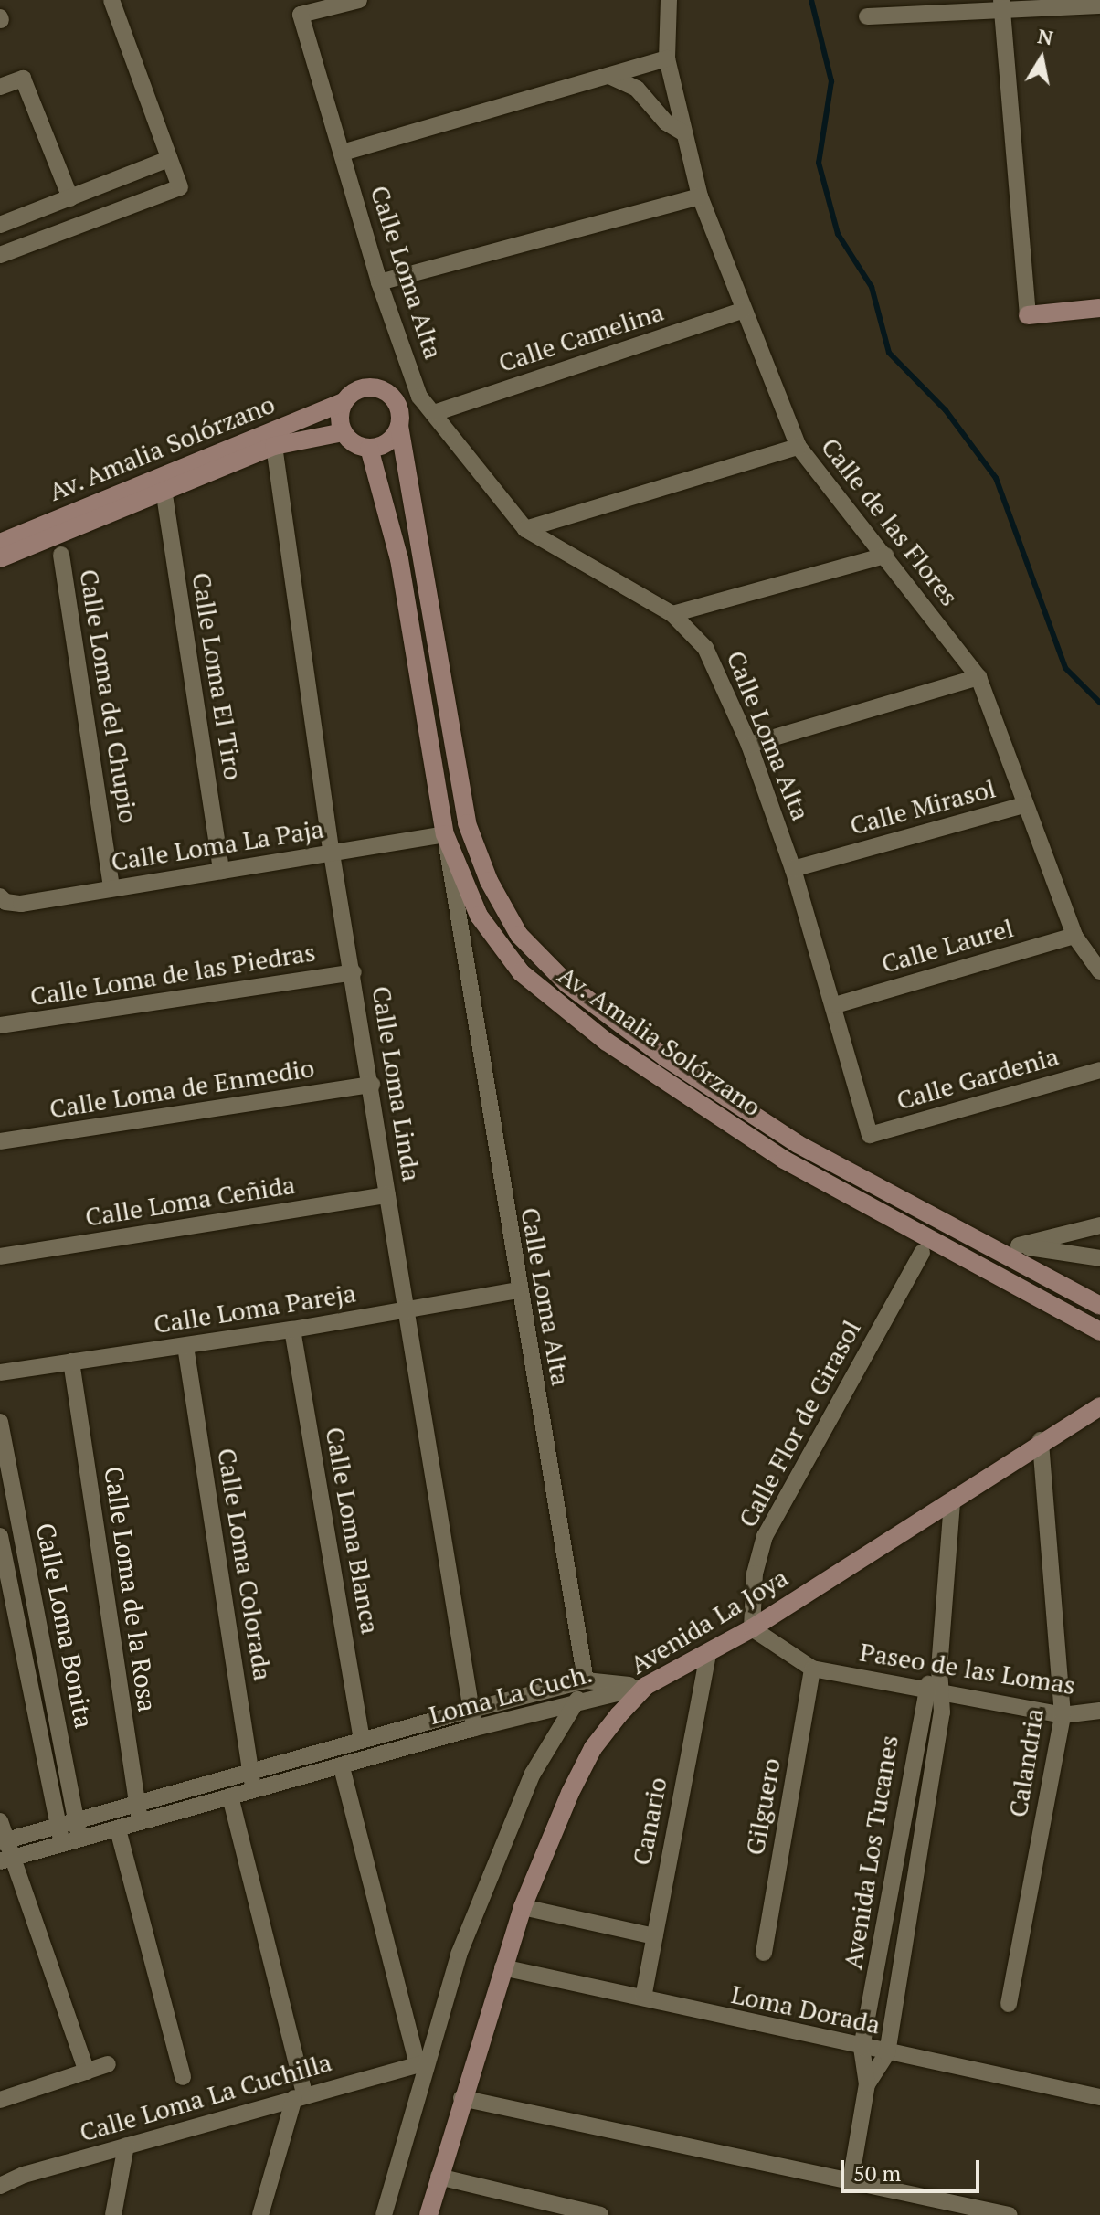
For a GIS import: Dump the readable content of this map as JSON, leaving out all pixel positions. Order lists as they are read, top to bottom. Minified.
{"streets":{"main road":["Av. Amalia Solórzano","Avenida La Joya"],"street":["Calle Loma Alta","Calle Camelina","Calle de las Flores","Calle Loma El Tiro","Calle Loma del Chupio","Calle Mirasol","Calle Loma La Paja","Calle Laurel","Calle Loma de las Piedras","Calle Gardenia","Calle Loma Linda","Calle Loma de Enmedio","Calle Loma Ceñida","Calle Loma Pareja","Calle Flor de Girasol","Calle Loma Blanca","Calle Loma Colorada","Calle Loma de la Rosa","Calle Loma Bonita","Paseo de las Lomas","Loma La Cuch.","Calandria","Gilguero","Canario","Avenida Los Tucanes","Loma Dorada","Calle Loma La Cuchilla"]},"crossings":[["Calle Loma Alta","Calle Camelina"],["Calle Loma Alta","Av. Amalia Solórzano"],["Calle Loma Alta","Calle Mirasol"],["Calle Loma Alta","Calle Loma La Paja"],["Calle Loma Alta","Calle Laurel"],["Calle Loma Alta","Calle Gardenia"],["Calle Loma Alta","Calle Loma Pareja"],["Calle Loma Alta","Loma La Cuch."],["Calle Camelina","Calle de las Flores"],["Av. Amalia Solórzano","Calle Loma El Tiro"],["Av. Amalia Solórzano","Calle Loma La Paja"],["Av. Amalia Solórzano","Calle Loma Linda"],["Calle de las Flores","Calle Mirasol"],["Calle de las Flores","Calle Laurel"],["Calle Loma El Tiro","Calle Loma La Paja"],["Calle Loma del Chupio","Calle Loma La Paja"],["Calle Loma La Paja","Calle Loma Linda"],["Calle Loma de las Piedras","Calle Loma Linda"],["Calle Loma Linda","Calle Loma de Enmedio"],["Calle Loma Linda","Calle Loma Ceñida"],["Calle Loma Linda","Calle Loma Pareja"],["Calle Loma Linda","Loma La Cuch."],["Calle Loma Pareja","Calle Loma Blanca"],["Calle Loma Pareja","Calle Loma Colorada"],["Calle Loma Pareja","Calle Loma de la Rosa"],["Calle Flor de Girasol","Avenida La Joya"],["Calle Flor de Girasol","Paseo de las Lomas"],["Calle Loma Blanca","Loma La Cuch."],["Calle Loma Colorada","Loma La Cuch."],["Calle Loma de la Rosa","Loma La Cuch."],["Avenida La Joya","Paseo de las Lomas"],["Avenida La Joya","Loma La Cuch."],["Avenida La Joya","Calandria"],["Avenida La Joya","Canario"],["Avenida La Joya","Avenida Los Tucanes"],["Avenida La Joya","Loma Dorada"],["Calle Loma Bonita","Loma La Cuch."],["Paseo de las Lomas","Calandria"],["Paseo de las Lomas","Gilguero"],["Paseo de las Lomas","Avenida Los Tucanes"],["Canario","Loma Dorada"],["Avenida Los Tucanes","Loma Dorada"]],"scale_bar":"50 m","north":"top"}
